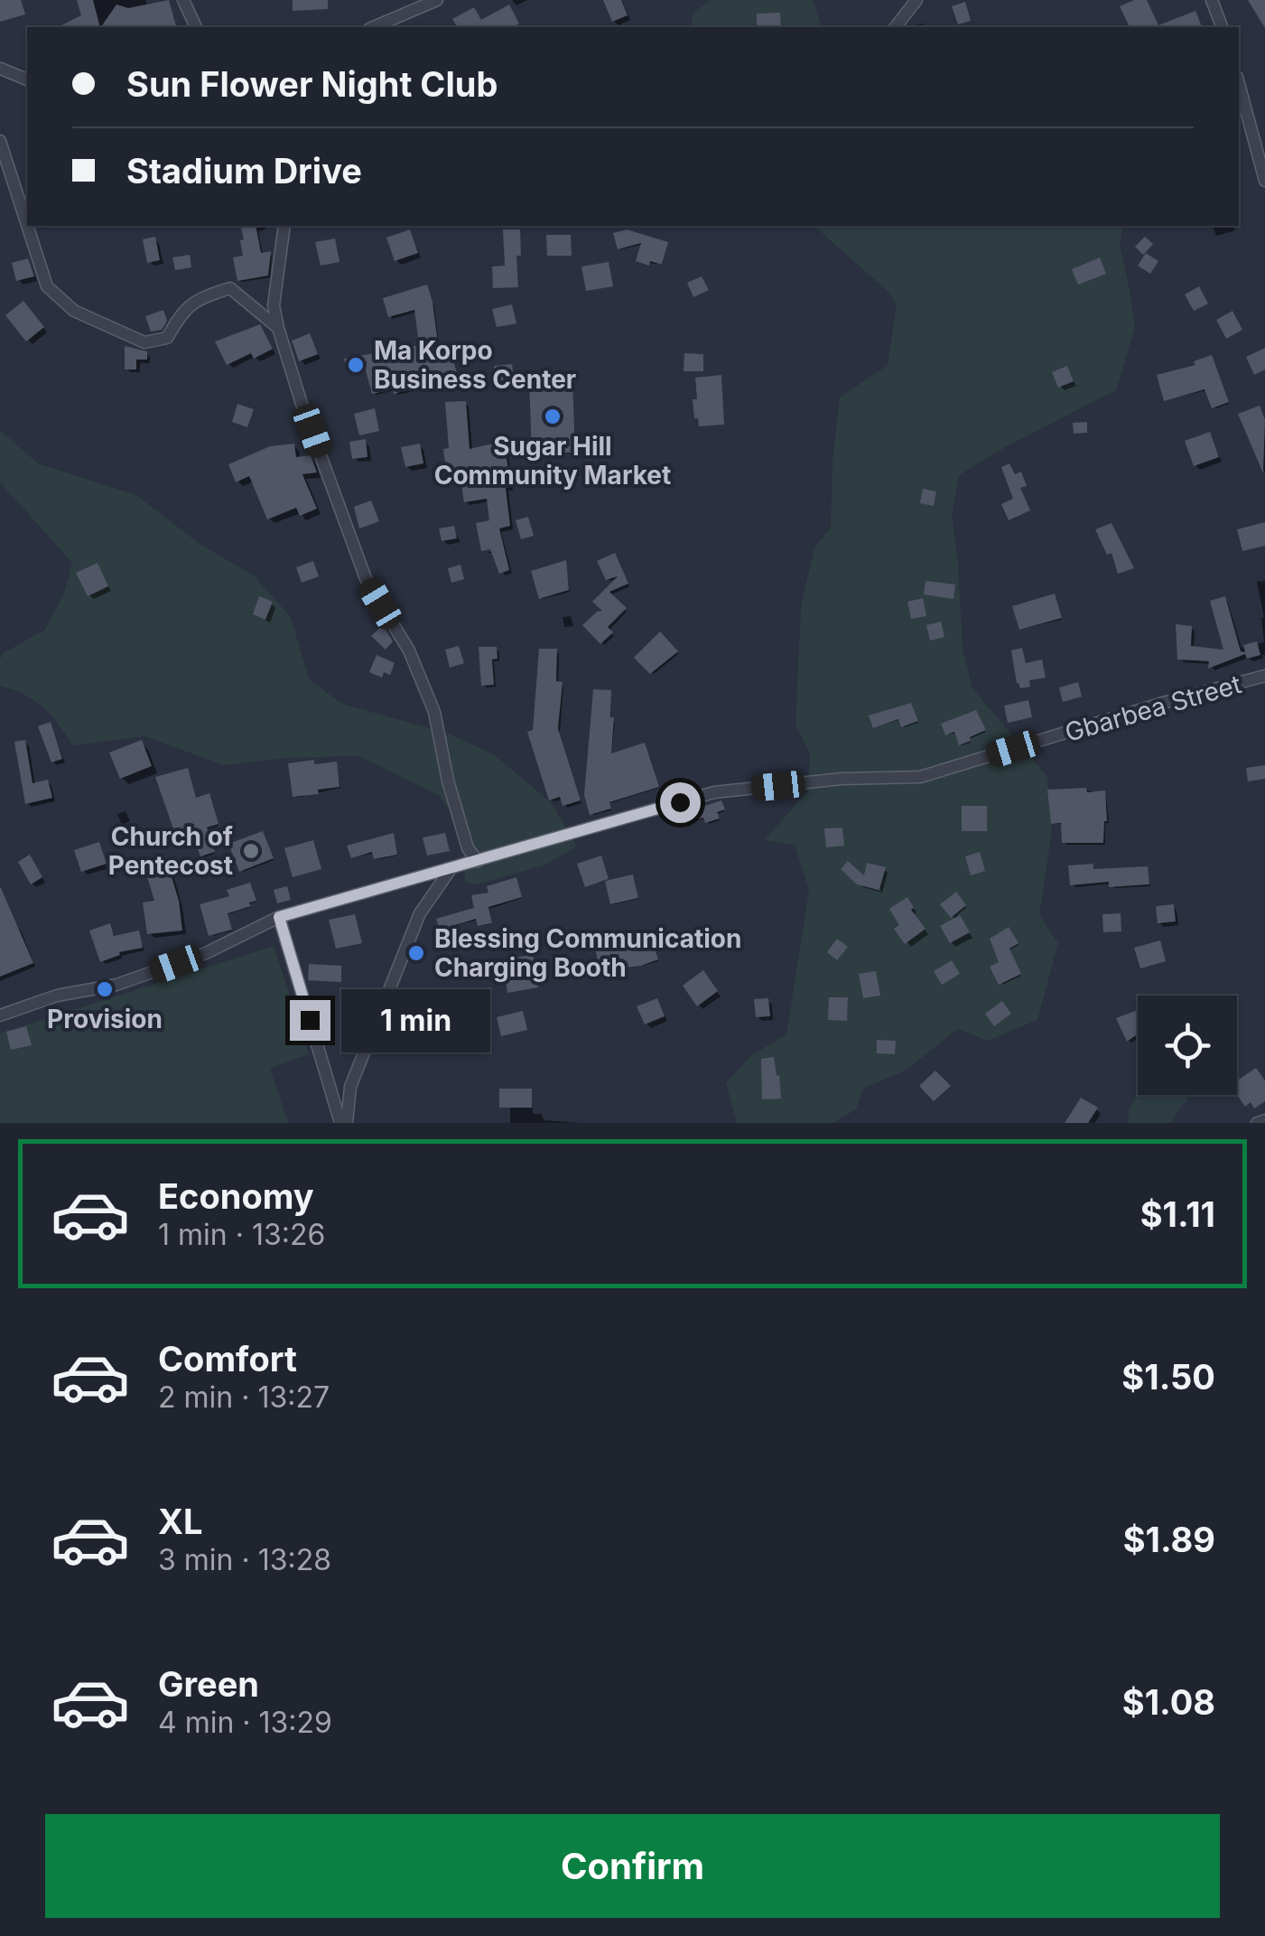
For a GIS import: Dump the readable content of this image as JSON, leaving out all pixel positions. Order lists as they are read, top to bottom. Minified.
{"streets":{"street":["Gbarbea Street"]},"places":["Ma Korpo Business Center","Sugar Hill Community Market","Church of Pentecost","Blessing Communication Charging Booth","Provision"],"page":{"banner":["Sun Flower Night Club","Stadium Drive"],"bubble":"1 min","list":[{"name":"Economy","note":"1 min · 13:26","value":"$1.11"},{"name":"Comfort","note":"2 min · 13:27","value":"$1.50"},{"name":"XL","note":"3 min · 13:28","value":"$1.89"},{"name":"Green","note":"4 min · 13:29","value":"$1.08"}],"buttons":"Confirm"}}
